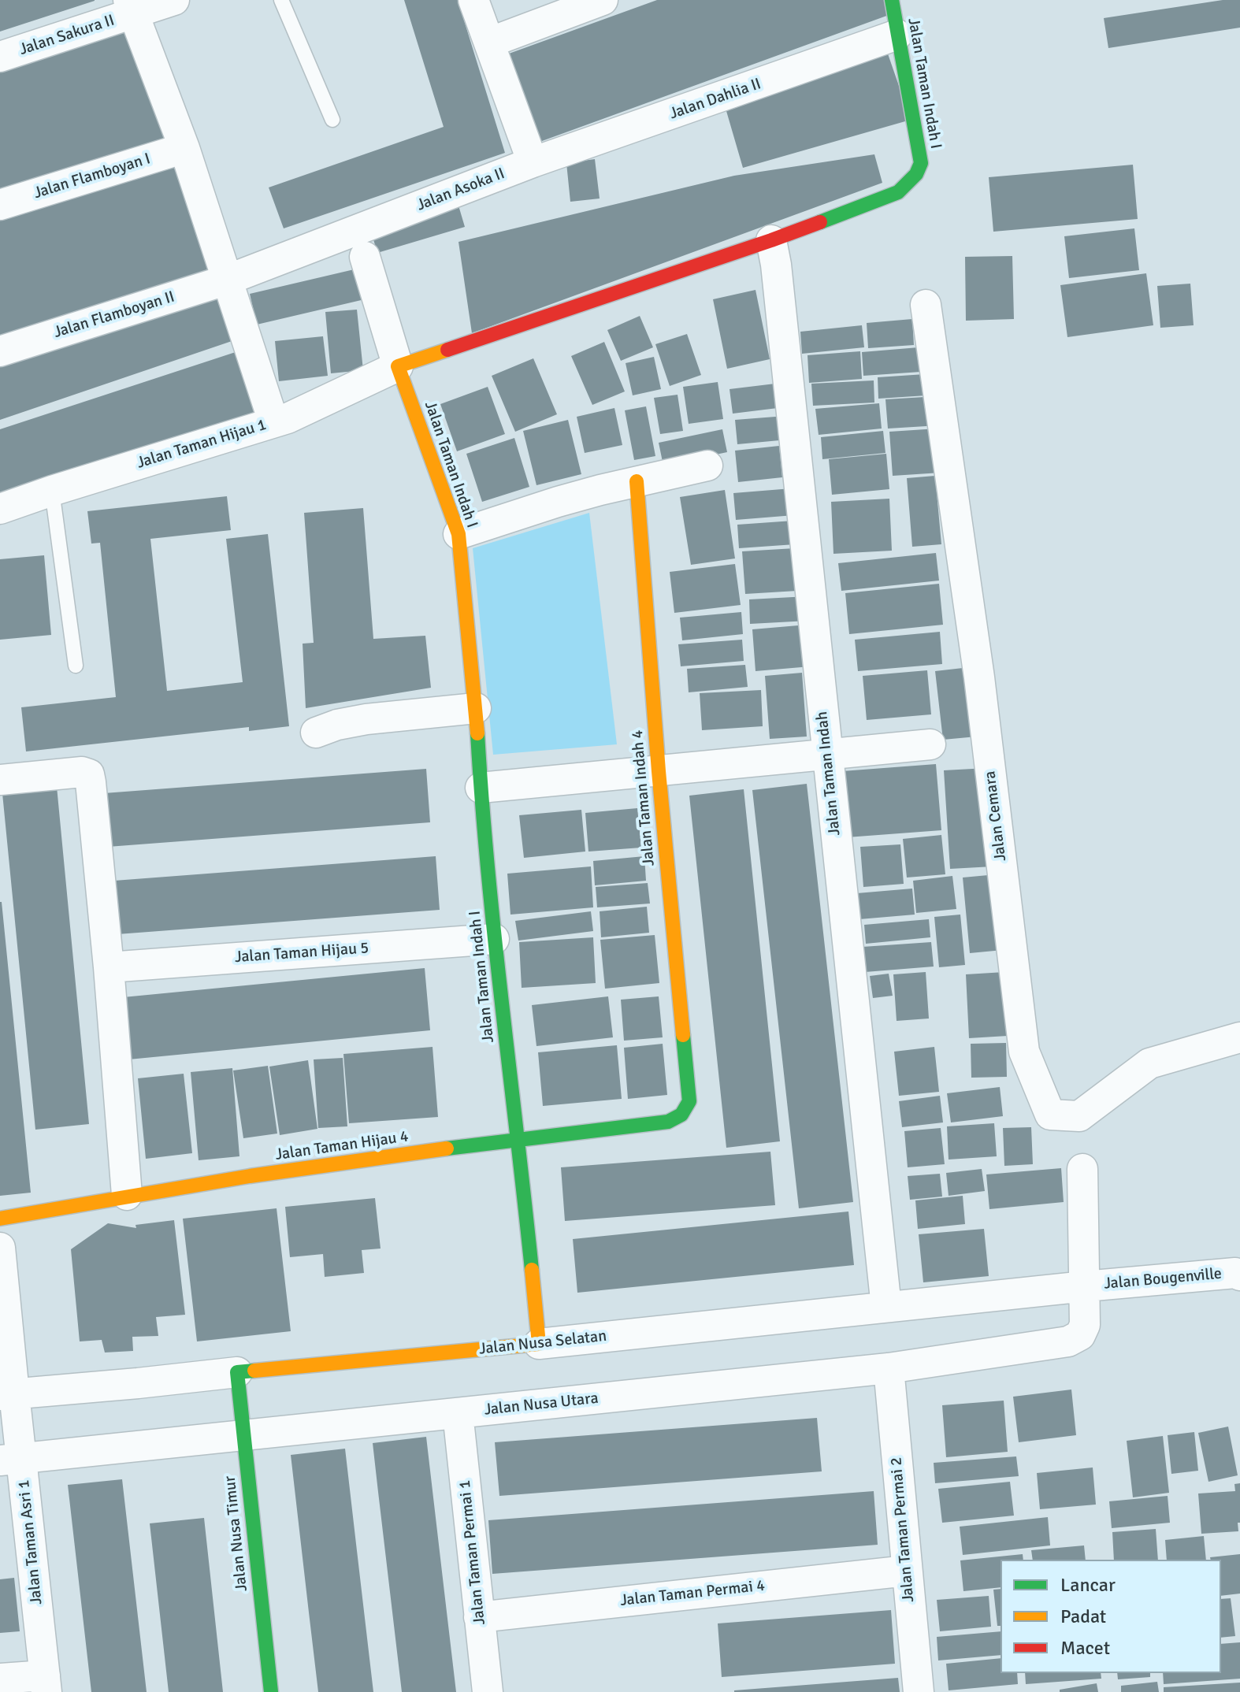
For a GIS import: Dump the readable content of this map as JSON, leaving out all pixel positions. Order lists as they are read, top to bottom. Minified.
{"streets":{"street":["Jalan Sakura II","Jalan Taman Indah I","Jalan Dahlia II","Jalan Flamboyan I","Jalan Asoka II","Jalan Flamboyan II","Jalan Taman Hijau 1","Jalan Taman Indah","Jalan Taman Indah 4","Jalan Cemara","Jalan Taman Hijau 5","Jalan Taman Hijau 4","Jalan Bougenville","Jalan Nusa Selatan","Jalan Nusa Utara","Jalan Taman Permai 2","Jalan Nusa Timur","Jalan Taman Asri 1","Jalan Taman Permai 1","Jalan Taman Permai 4"]},"crossings":[["Jalan Taman Indah I","Jalan Dahlia II"],["Jalan Taman Indah I","Jalan Taman Hijau 1"],["Jalan Taman Indah I","Jalan Taman Indah"],["Jalan Taman Indah I","Jalan Taman Hijau 5"],["Jalan Taman Indah I","Jalan Taman Hijau 4"],["Jalan Taman Indah I","Jalan Nusa Selatan"],["Jalan Dahlia II","Jalan Asoka II"],["Jalan Asoka II","Jalan Flamboyan II"],["Jalan Taman Indah","Jalan Nusa Selatan"],["Jalan Taman Indah 4","Jalan Taman Hijau 4"],["Jalan Bougenville","Jalan Nusa Selatan"],["Jalan Bougenville","Jalan Nusa Utara"],["Jalan Nusa Selatan","Jalan Nusa Utara"],["Jalan Nusa Selatan","Jalan Nusa Timur"],["Jalan Nusa Selatan","Jalan Taman Asri 1"],["Jalan Nusa Utara","Jalan Taman Permai 2"],["Jalan Nusa Utara","Jalan Nusa Timur"],["Jalan Nusa Utara","Jalan Taman Asri 1"],["Jalan Nusa Utara","Jalan Taman Permai 1"],["Jalan Taman Permai 2","Jalan Taman Permai 4"],["Jalan Taman Permai 1","Jalan Taman Permai 4"]],"legend":["Lancar","Padat","Macet"]}
